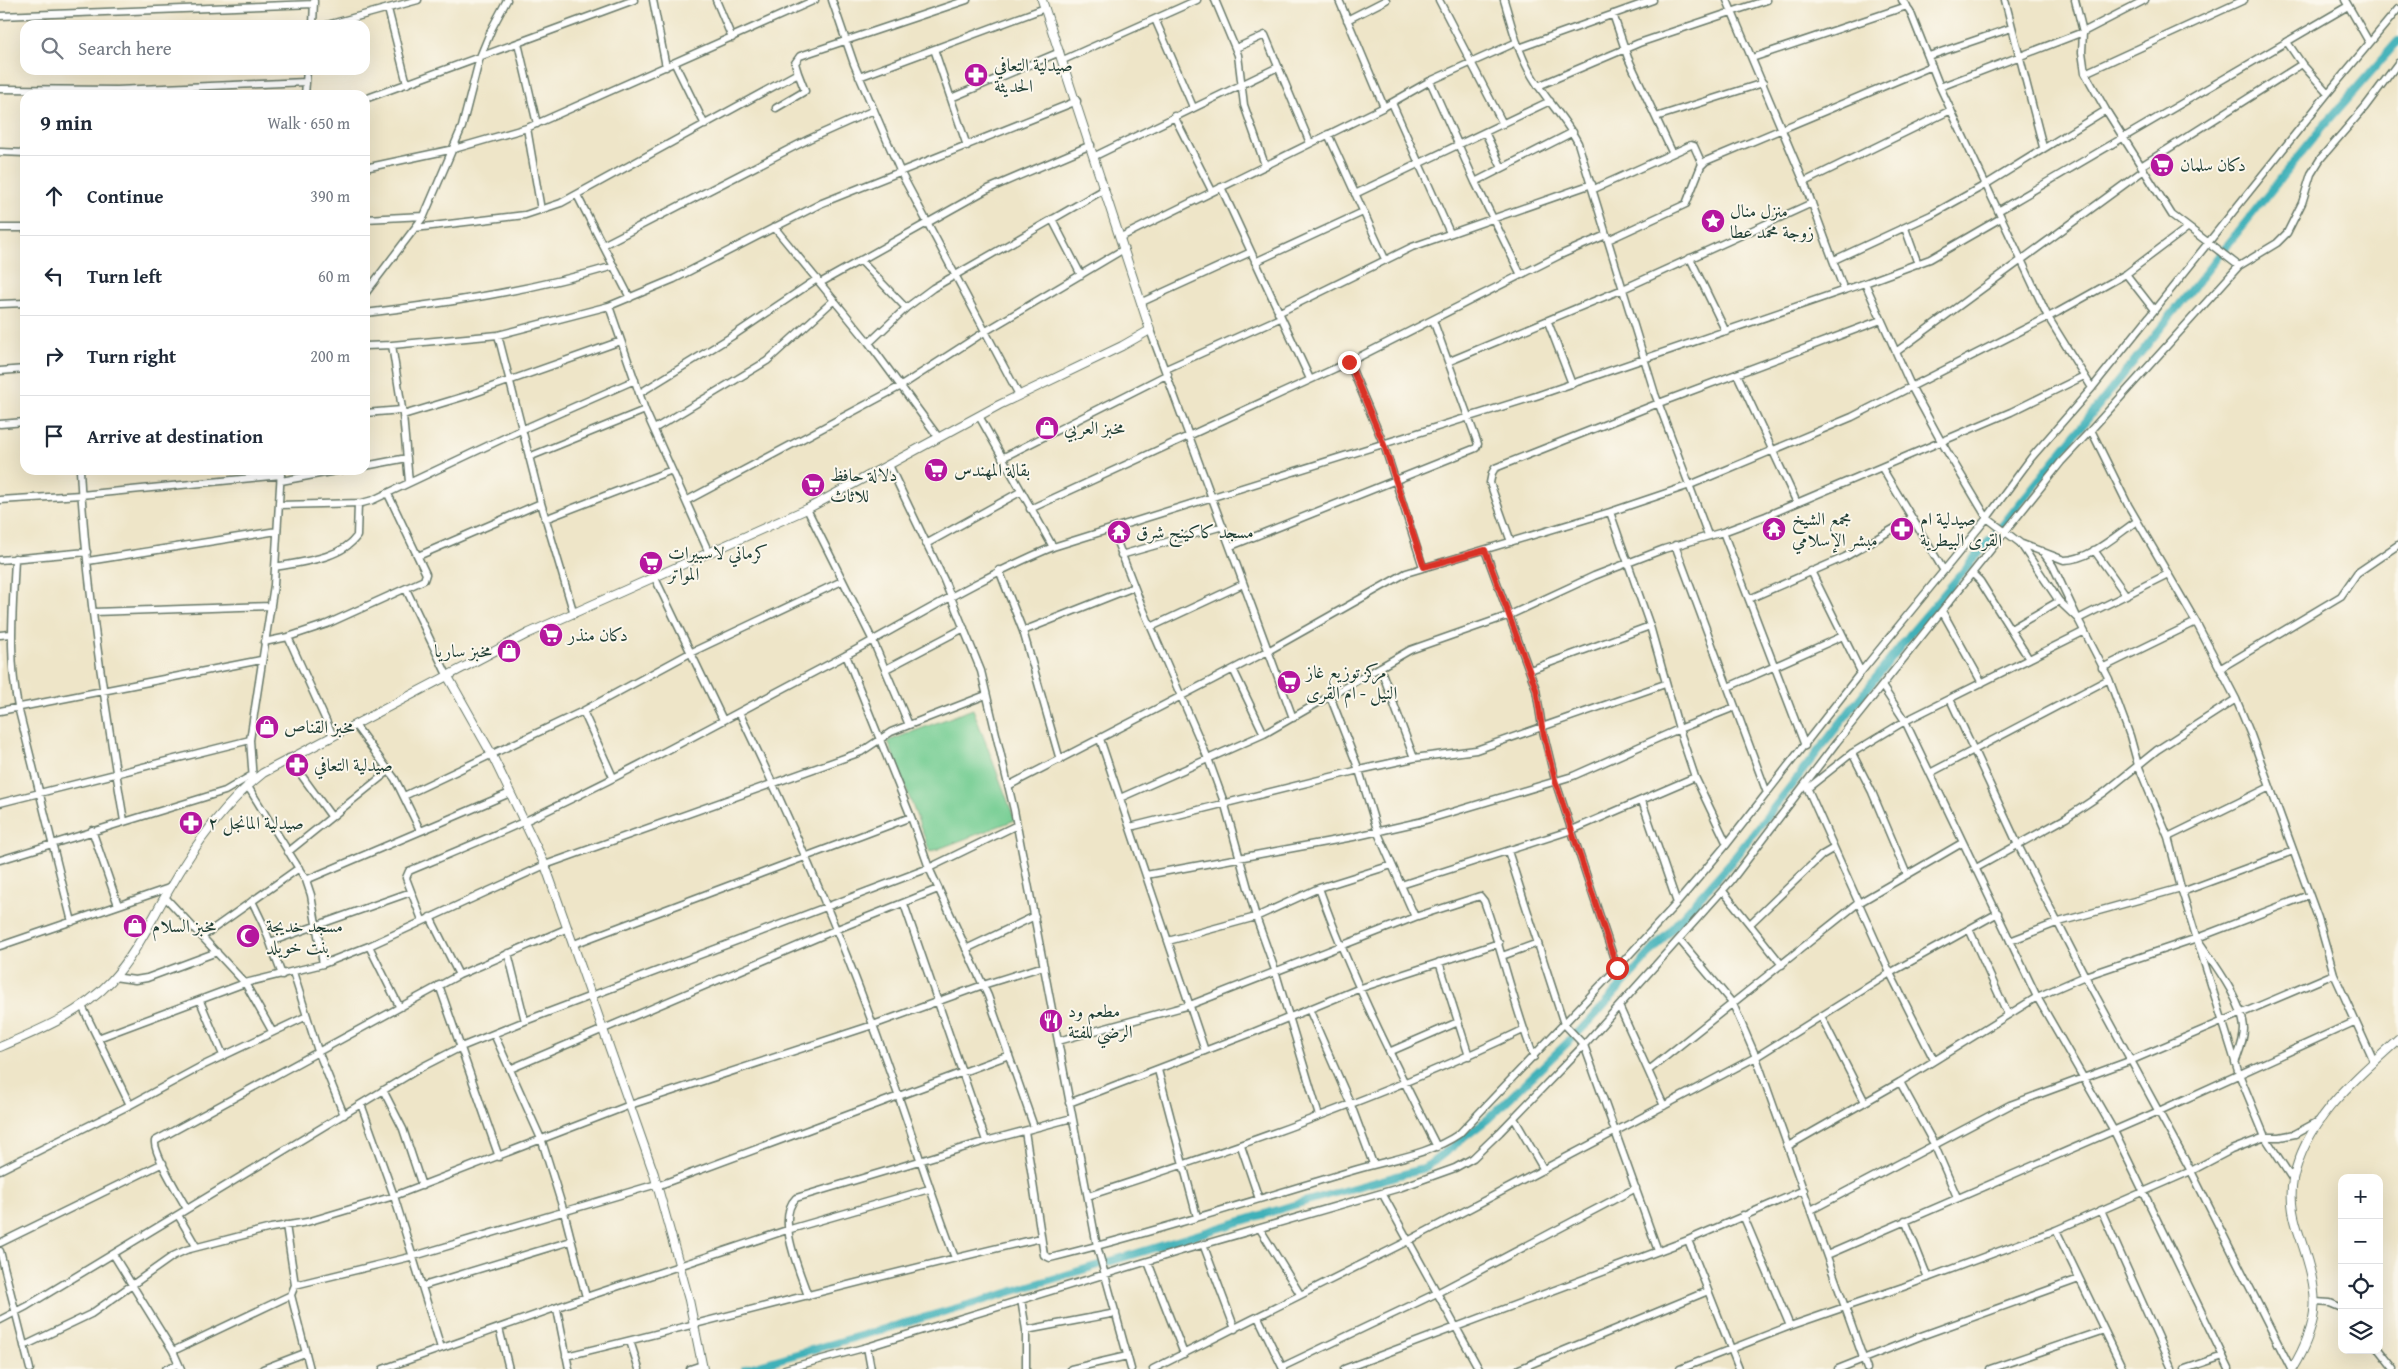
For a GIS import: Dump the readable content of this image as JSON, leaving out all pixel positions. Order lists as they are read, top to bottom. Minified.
{"places":{"pharmacy":["صيدلية التعافي الحديثة","صيدلية ام القرى البيطرية","صيدلية التعافي","صيدلية المانجل ٢"],"supermarket":["دكان سلمان","بقالة المهندس","دلالة حافظ للاثاث","كرماني لاسبيرات المواتر","دكان منذر","مركز توزيع غاز النيل - ام القرى"],"place":["منزل منال زوجة محمد عطا"],"shop":["مخبز العربي","مخبز ساريا","مخبز القناص","مخبز السلام"],"temple":["مجمع الشيخ مبشر الإسلامي","مسجد كاكينج شرق"],"mosque":["مسجد خديجة بنت خويلد"],"restaurant":["مطعم ود الرضي للفتة"]},"page":{"search":"Search here","heading":["9 min","Walk · 650 m"],"list":[["Continue","390 m"],["Turn left","60 m"],["Turn right","200 m"],"Arrive at destination"],"map_buttons":["+","−"]}}
